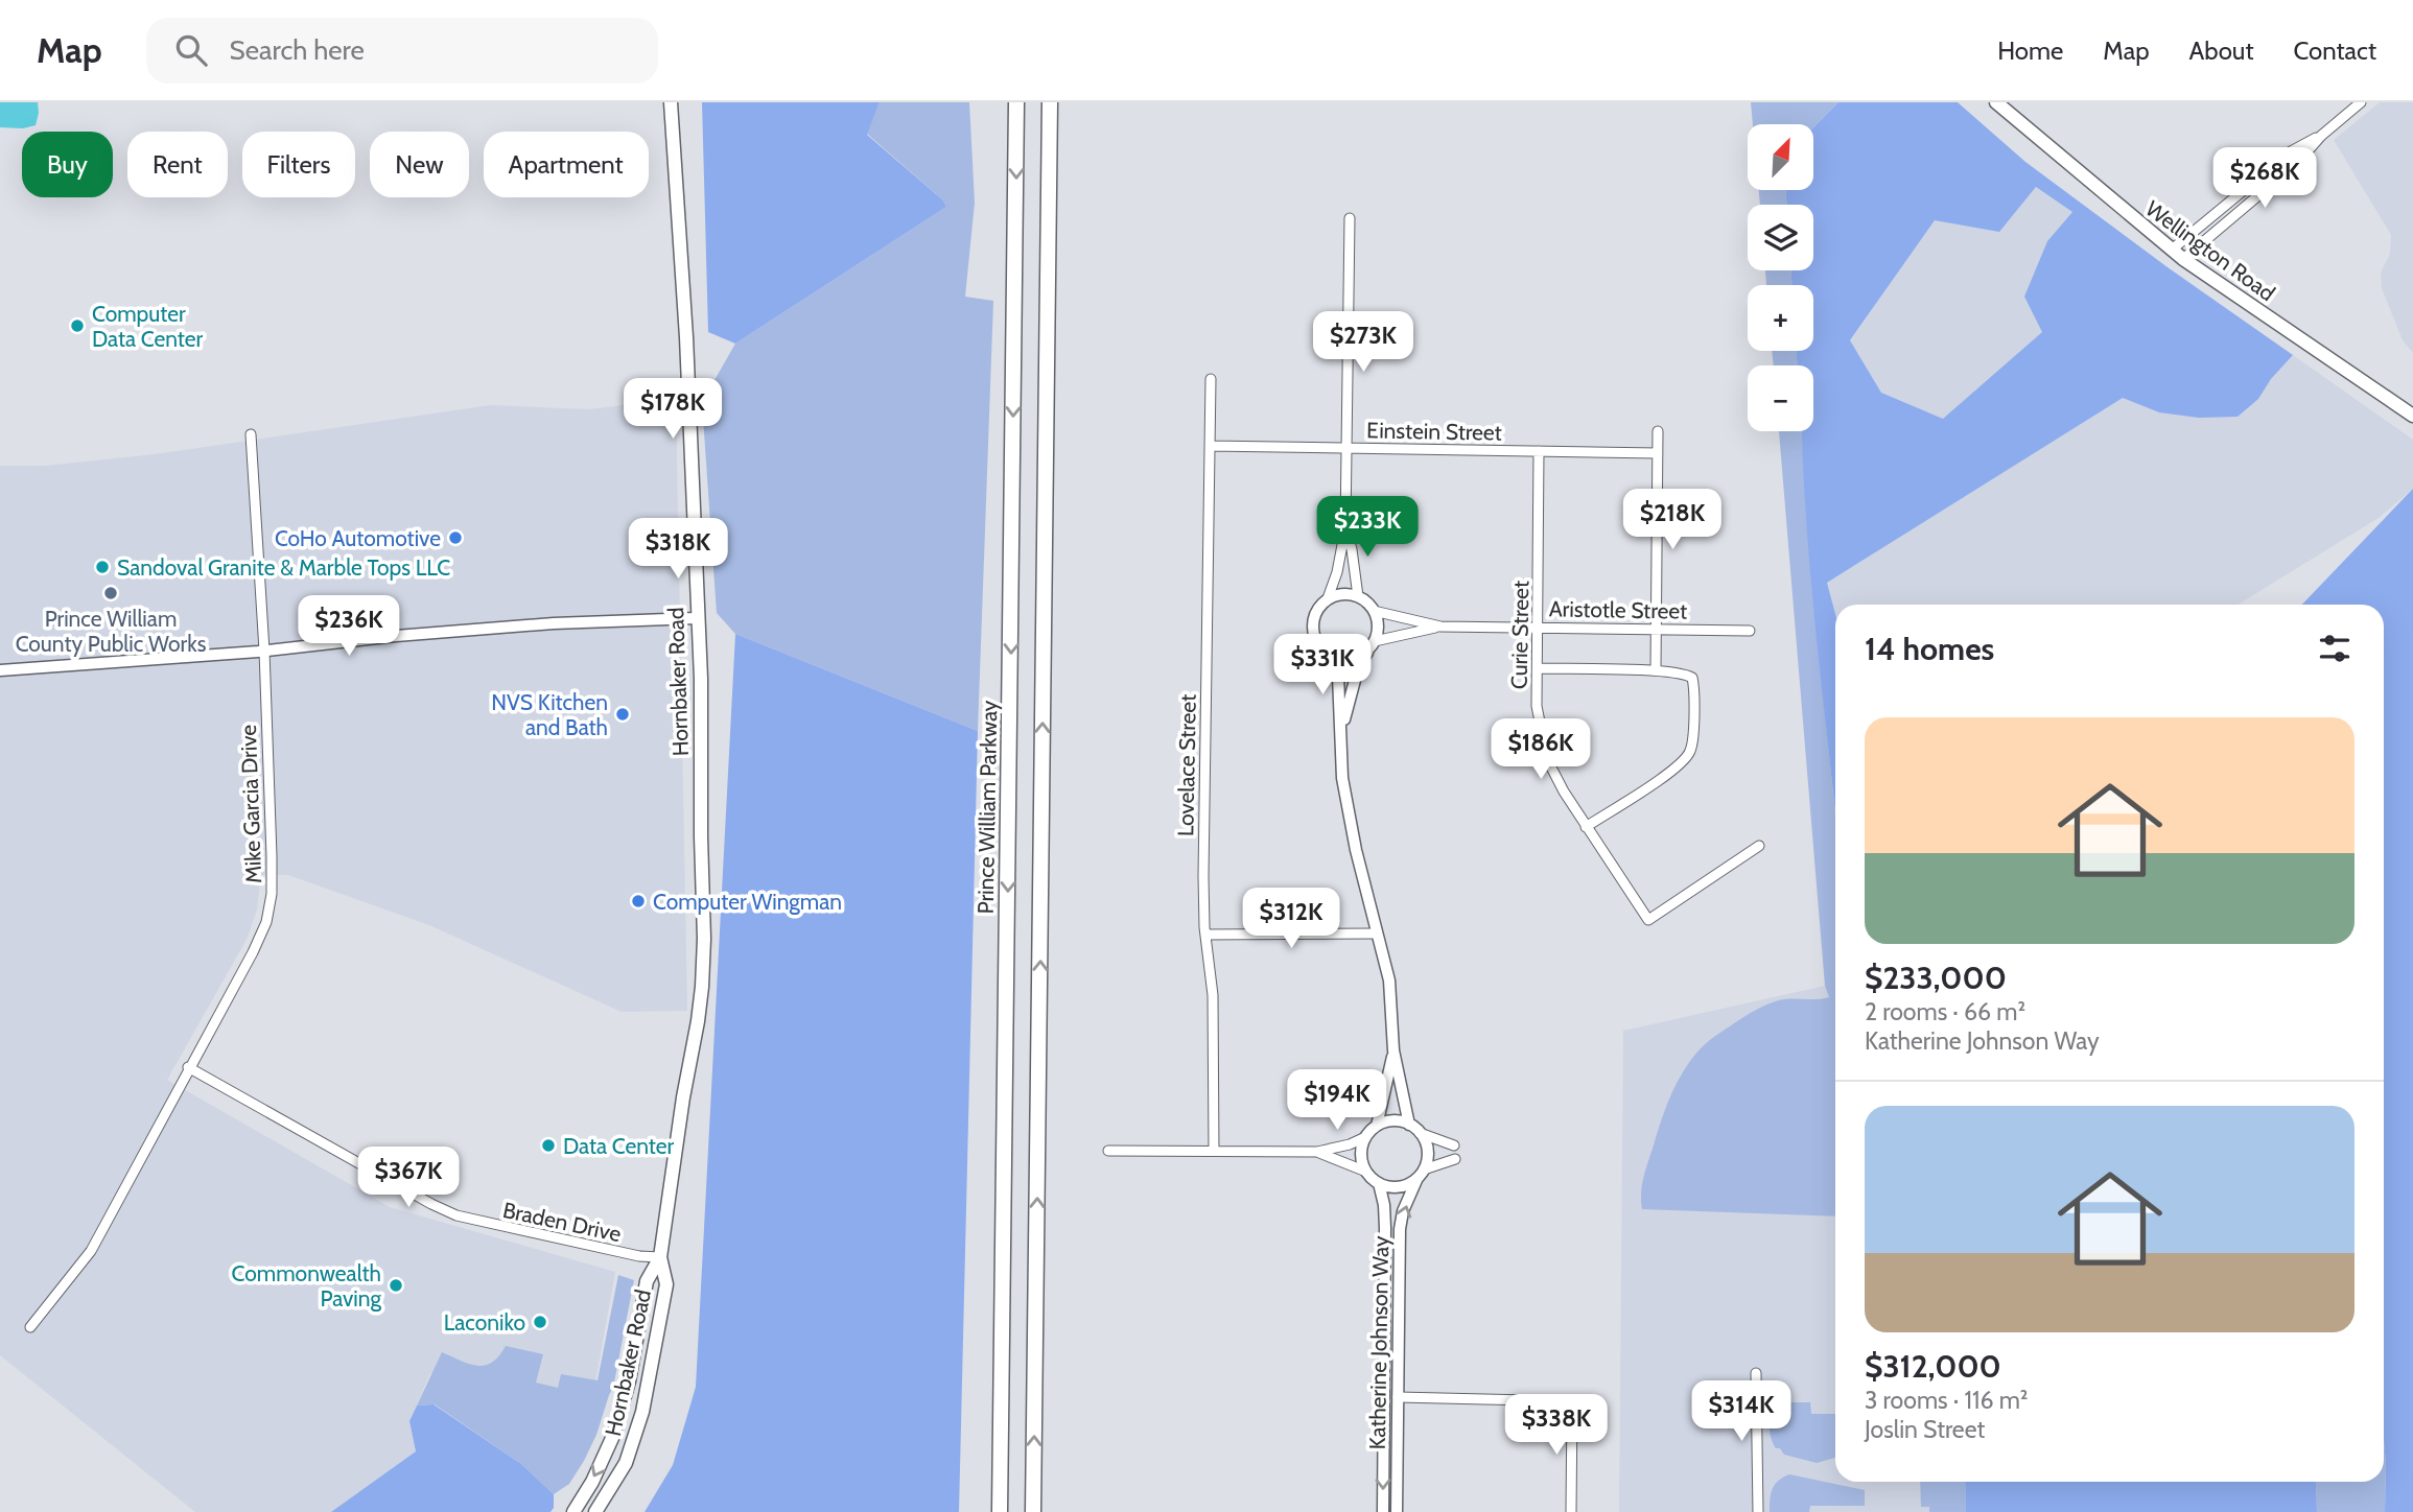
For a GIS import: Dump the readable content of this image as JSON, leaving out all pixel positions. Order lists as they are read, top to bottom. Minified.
{"streets":{"highway":["Prince William Parkway"],"main road":["Wellington Road","Hornbaker Road"],"street":["Einstein Street","Aristotle Street","Curie Street","Lovelace Street","Mike Garcia Drive","Braden Drive","Katherine Johnson Way"]},"crossings":[["Einstein Street","Curie Street"],["Einstein Street","Lovelace Street"],["Aristotle Street","Curie Street"],["Hornbaker Road","Braden Drive"],["Mike Garcia Drive","Braden Drive"]],"places":["Computer Data Center","CoHo Automotive","Sandoval Granite & Marble Tops LLC","Prince William County Public Works","NVS Kitchen and Bath","Computer Wingman","Data Center","Commonwealth Paving","Laconiko"],"north":"top right","page":{"header":"Map","search":"Search here","nav":["Home","Map","About","Contact"],"map_buttons":["+","−"],"chip":["Buy","Rent","Filters","New","Apartment"],"price":["$268K","$273K","$178K","$218K","$233K","$318K","$236K","$331K","$186K","$312K","$194K","$367K","$314K","$338K"],"heading":"14 homes","list":[{"name":"$233,000","note":"2 rooms · 66 m² · Katherine Johnson Way"},{"name":"$312,000","note":"3 rooms · 116 m² · Joslin Street"}]}}
